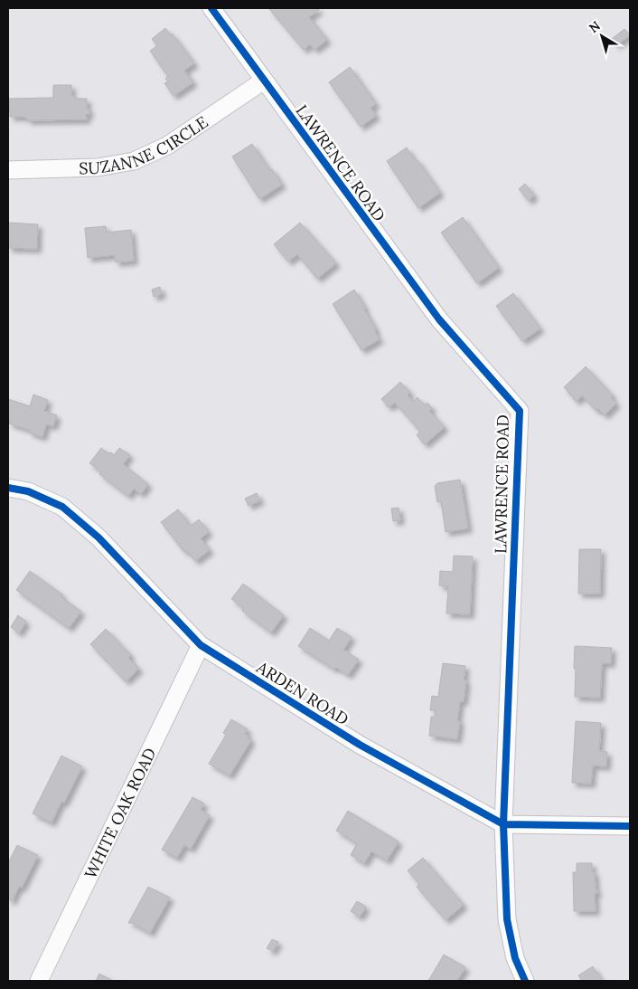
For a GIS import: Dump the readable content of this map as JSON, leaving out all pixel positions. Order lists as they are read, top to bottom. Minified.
{"streets":{"street":["SUZANNE CIRCLE","LAWRENCE ROAD","ARDEN ROAD","WHITE OAK ROAD"]},"crossings":[["SUZANNE CIRCLE","LAWRENCE ROAD"],["LAWRENCE ROAD","ARDEN ROAD"],["ARDEN ROAD","WHITE OAK ROAD"]],"north":"top left"}
